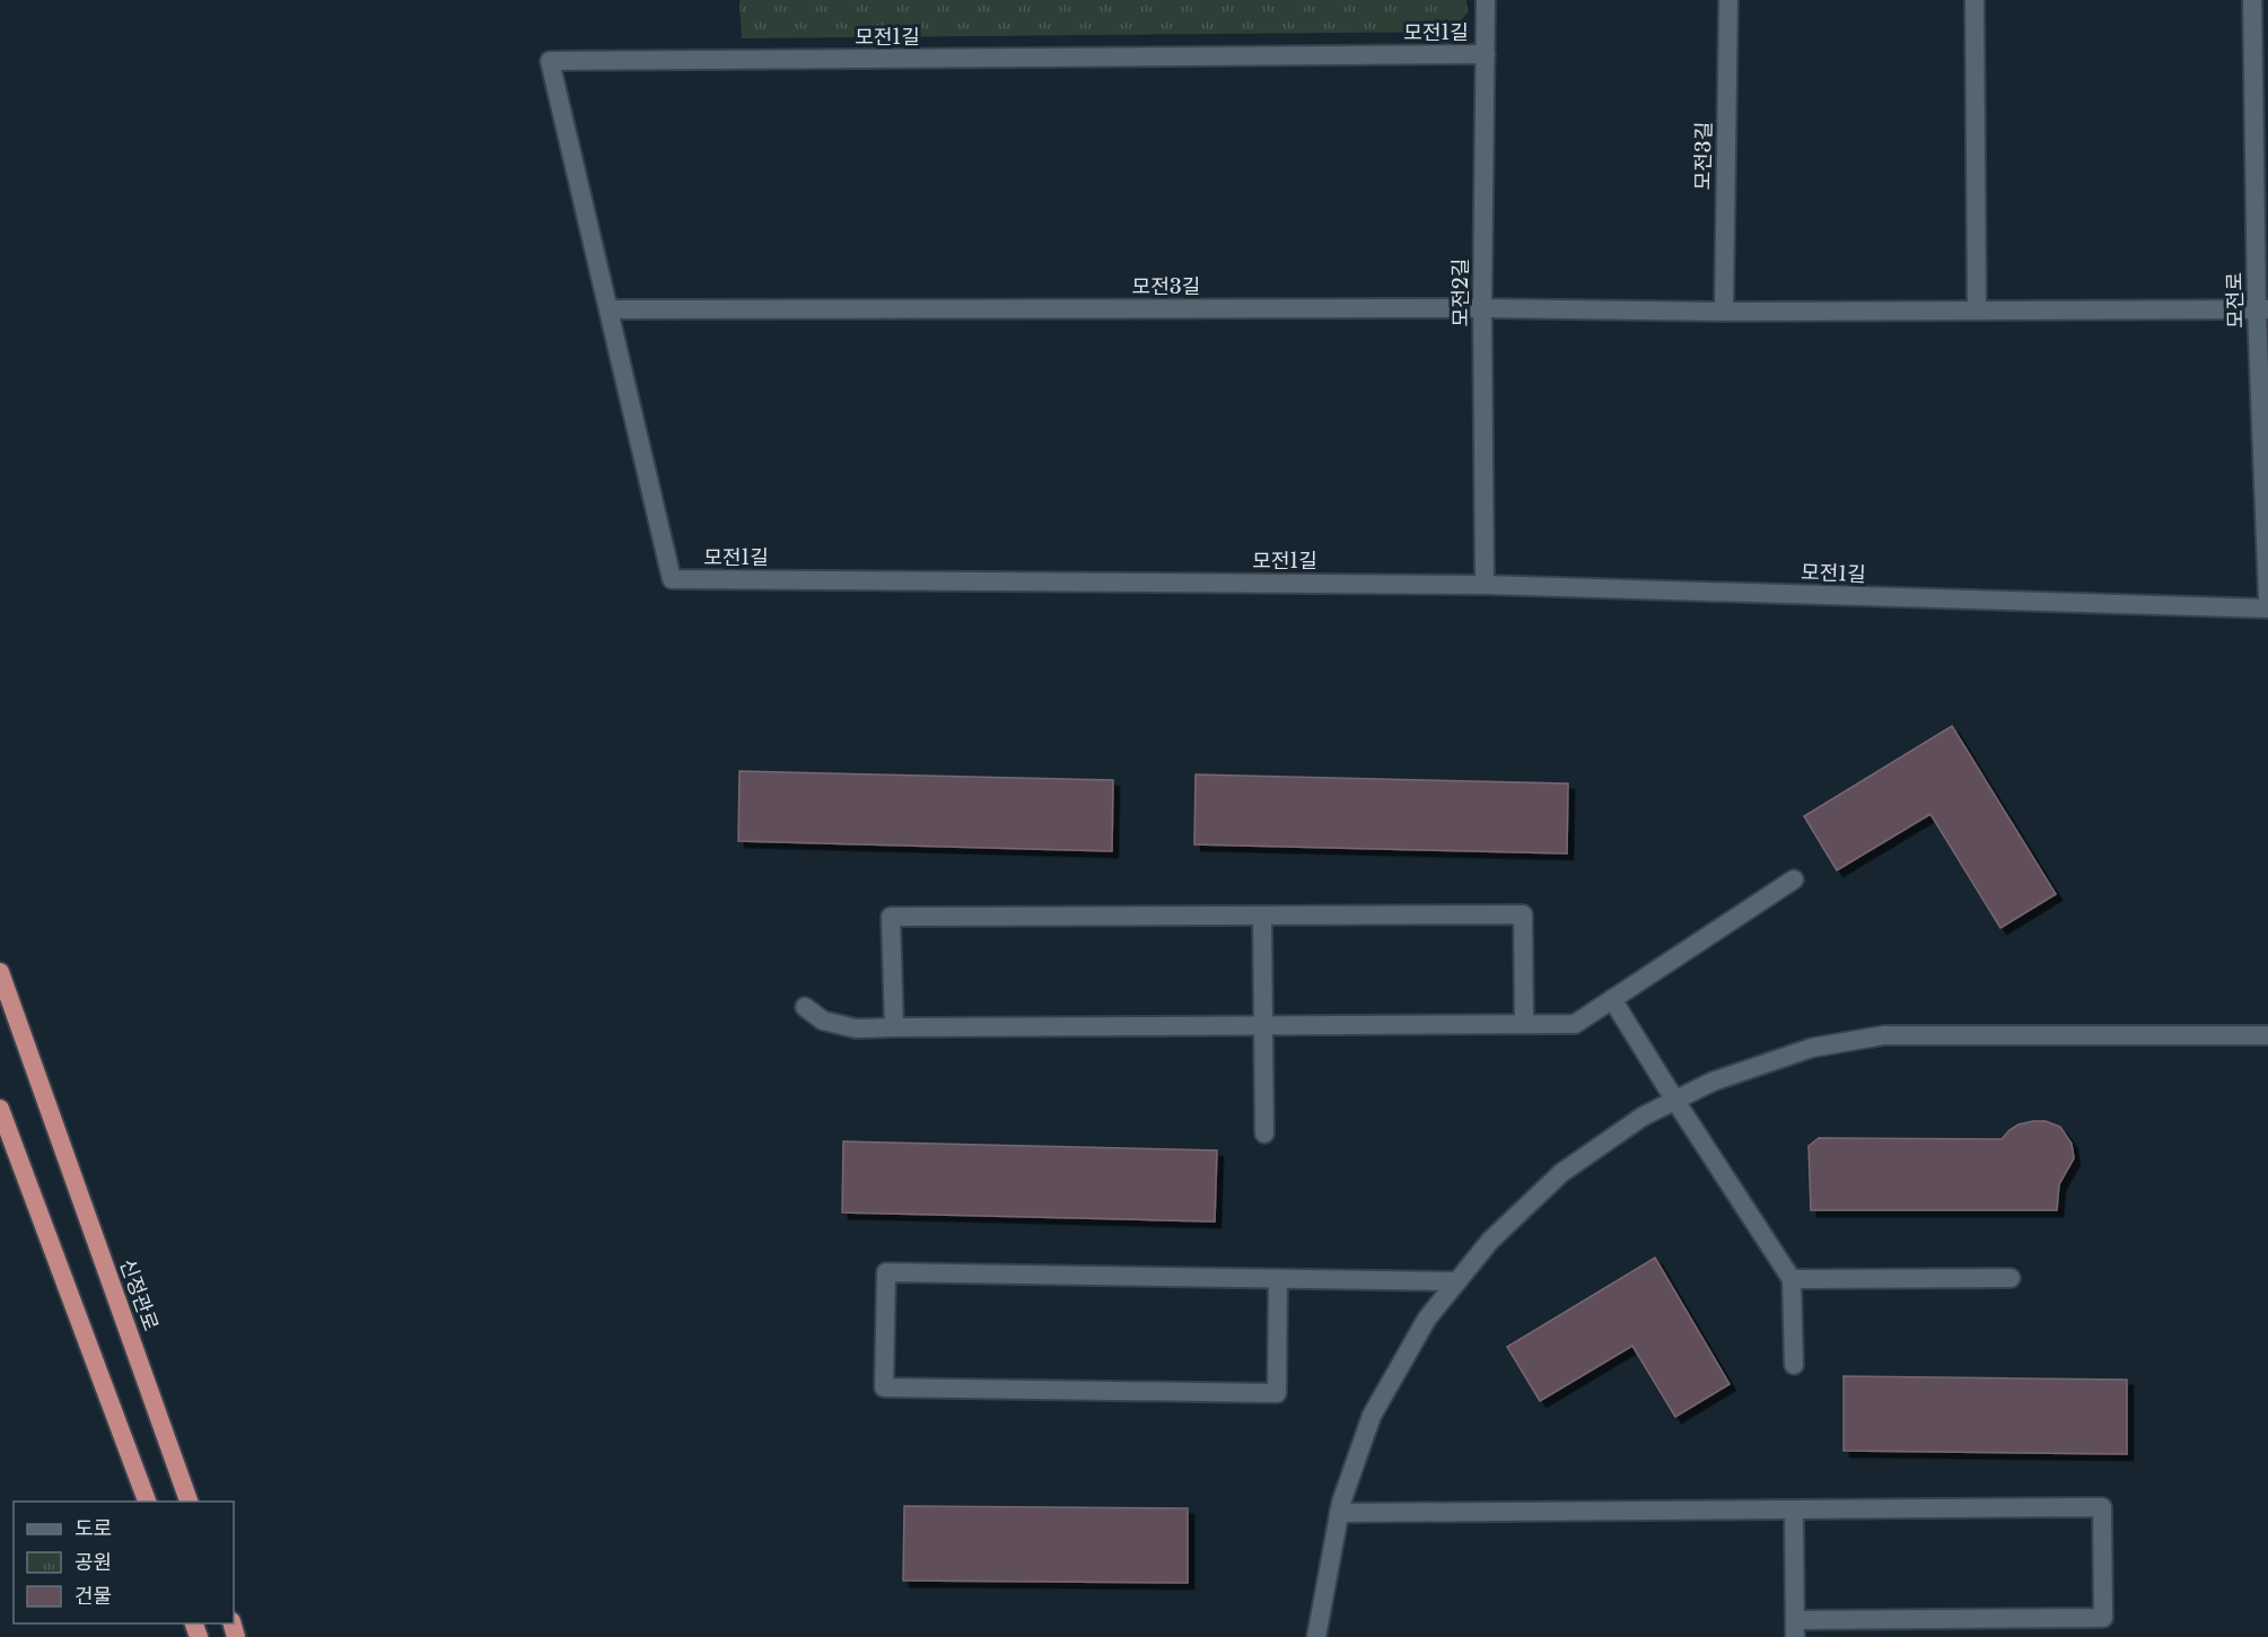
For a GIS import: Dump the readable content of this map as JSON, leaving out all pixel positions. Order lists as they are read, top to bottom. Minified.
{"streets":{"highway":["신정관로"],"street":["모전1길","모전3길","모전2길","모전로"]},"crossings":[["모전1길","모전3길"],["모전1길","모전2길"],["모전3길","모전2길"],["모전3길","모전로"]],"legend":["도로","공원","건물"]}
